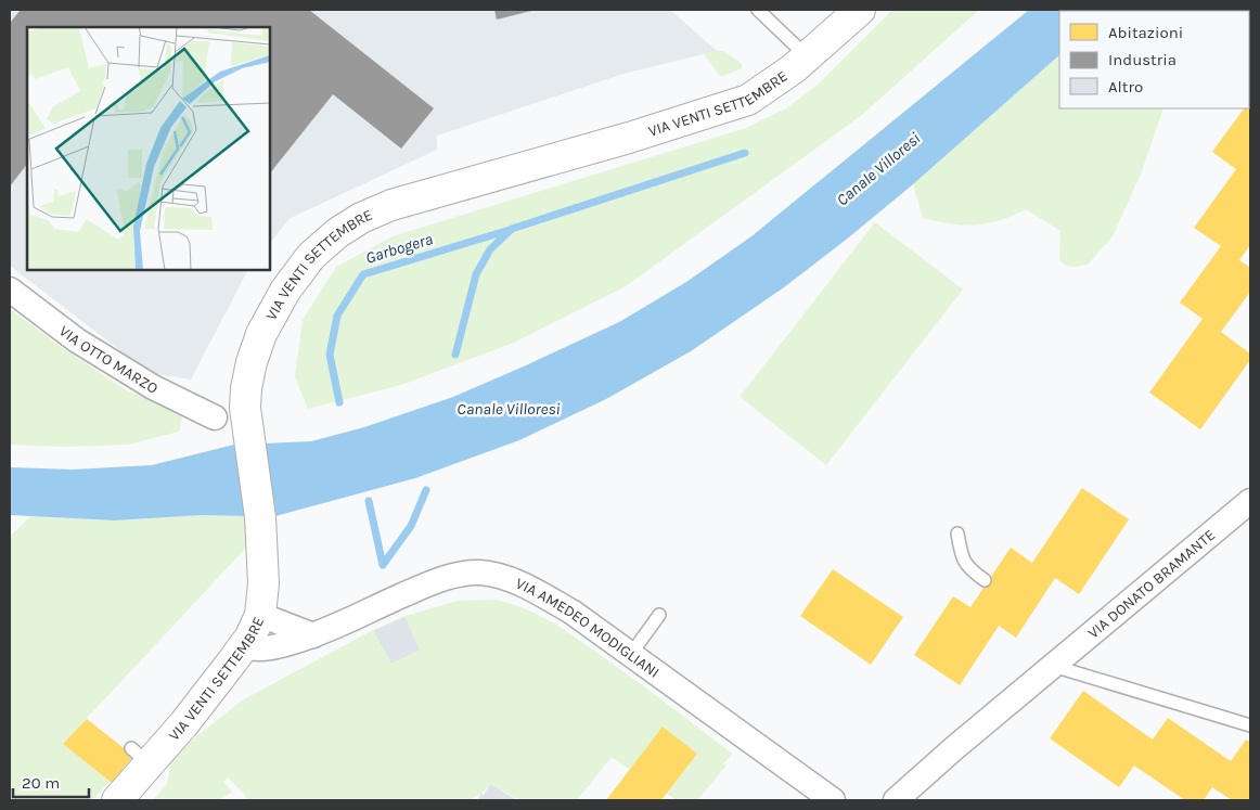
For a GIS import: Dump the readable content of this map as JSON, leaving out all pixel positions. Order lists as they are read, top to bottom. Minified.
{"streets":{"street":["VIA VENTI SETTEMBRE","VIA OTTO MARZO","VIA DONATO BRAMANTE","VIA AMEDEO MODIGLIANI"]},"crossings":[["VIA VENTI SETTEMBRE","VIA AMEDEO MODIGLIANI"]],"water":["Canale Villoresi","Garbogera"],"legend":["Abitazioni","Industria","Altro"],"scale_bar":"20 m"}
